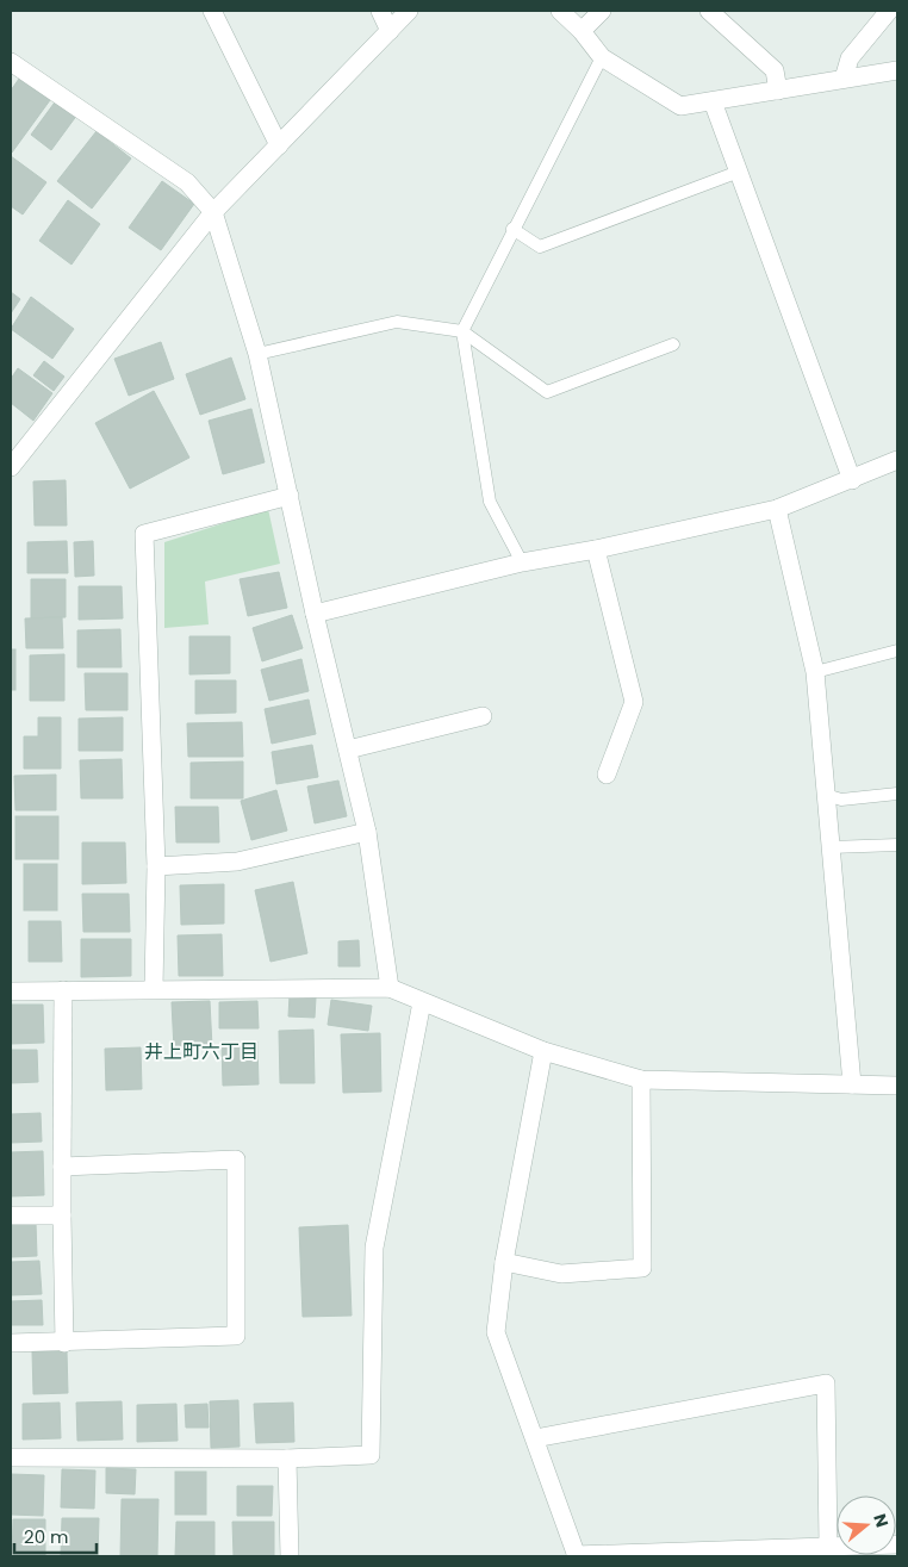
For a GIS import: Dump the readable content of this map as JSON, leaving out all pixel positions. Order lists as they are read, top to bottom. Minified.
{"districts":["井上町六丁目"],"scale_bar":"20 m","north":"right"}
